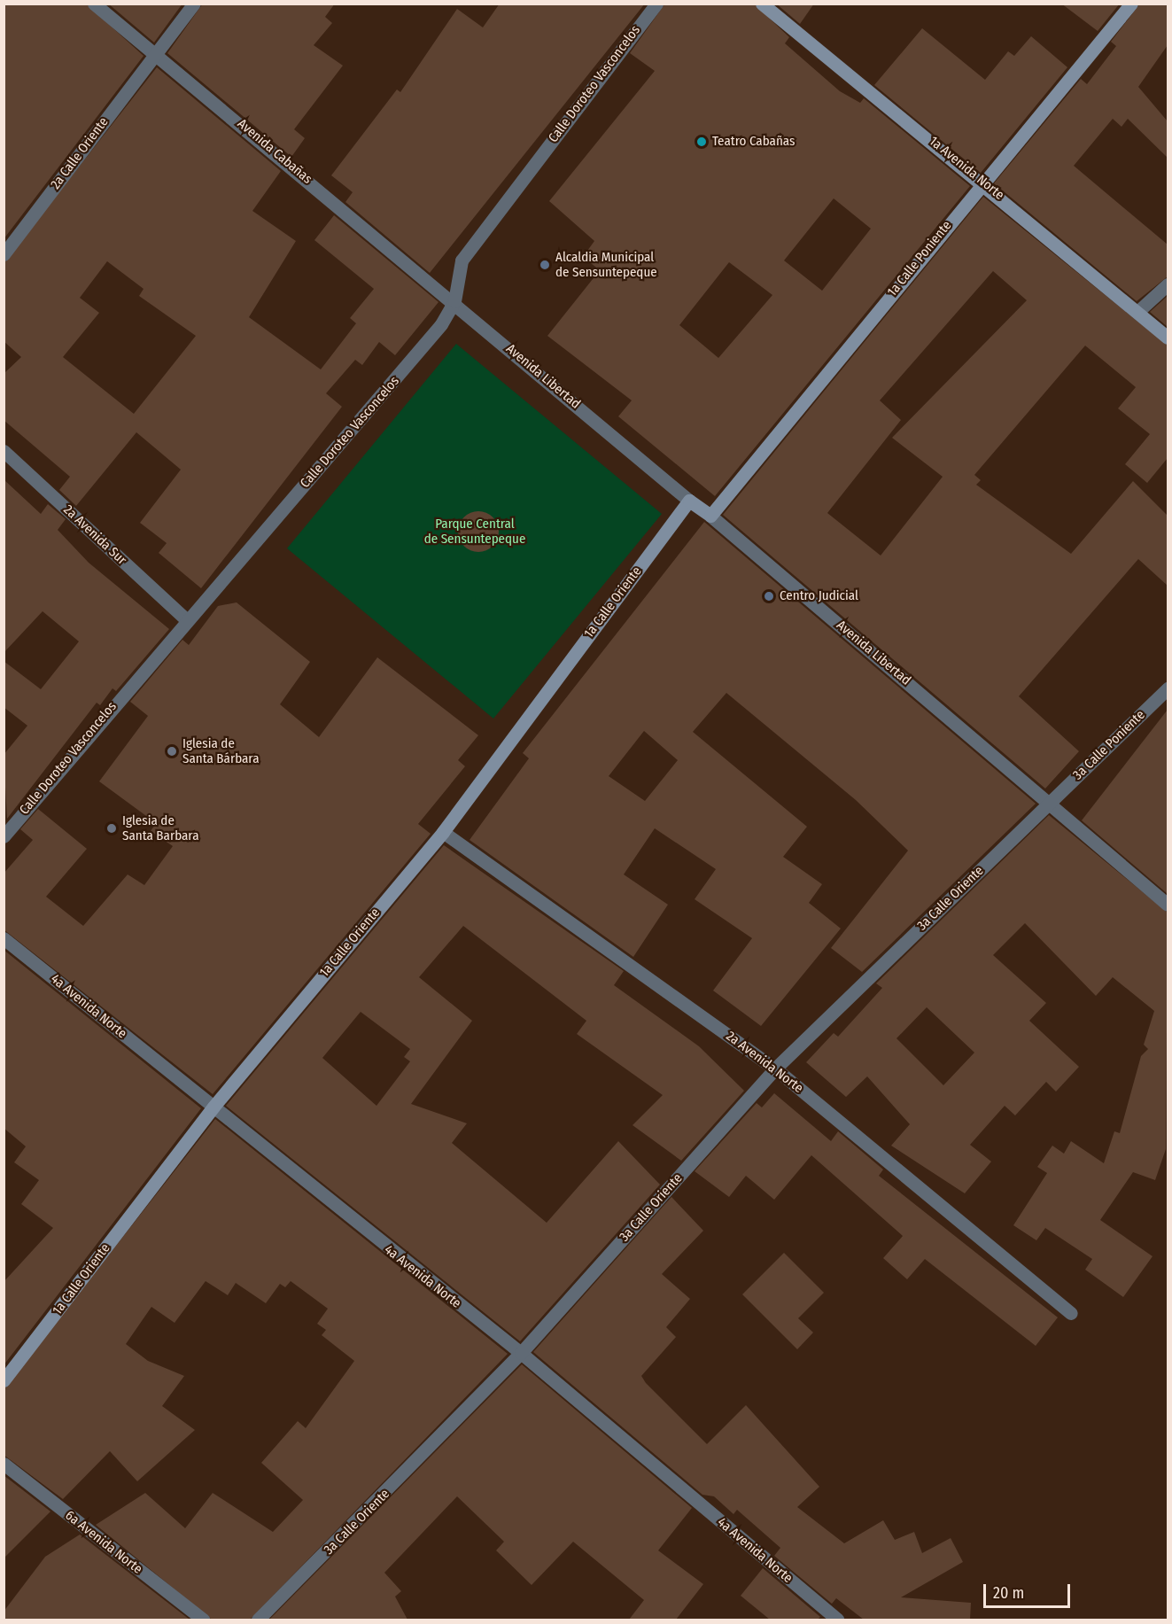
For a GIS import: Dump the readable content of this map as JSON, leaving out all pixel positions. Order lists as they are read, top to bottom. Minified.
{"streets":{"street":["Calle Doroteo Vasconcelos","Avenida Cabañas","2a Calle Oriente","1a Avenida Norte","1a Calle Poniente","Avenida Libertad","2a Avenida Sur","1a Calle Oriente","3a Calle Poniente","3a Calle Oriente","4a Avenida Norte","2a Avenida Norte","6a Avenida Norte"]},"crossings":[["Calle Doroteo Vasconcelos","Avenida Cabañas"],["Calle Doroteo Vasconcelos","Avenida Libertad"],["Calle Doroteo Vasconcelos","2a Avenida Sur"],["Avenida Cabañas","2a Calle Oriente"],["Avenida Cabañas","Avenida Libertad"],["1a Avenida Norte","1a Calle Poniente"],["1a Calle Poniente","Avenida Libertad"],["Avenida Libertad","1a Calle Oriente"],["Avenida Libertad","3a Calle Poniente"],["Avenida Libertad","3a Calle Oriente"],["1a Calle Oriente","4a Avenida Norte"],["1a Calle Oriente","2a Avenida Norte"],["3a Calle Poniente","3a Calle Oriente"],["3a Calle Oriente","4a Avenida Norte"],["3a Calle Oriente","2a Avenida Norte"]],"parks":["Parque Central de Sensuntepeque"],"places":["Teatro Cabañas","Alcaldia Municipal de Sensuntepeque","Centro Judicial","Iglesia de Santa Bárbara","Iglesia de Santa Barbara"],"scale_bar":"20 m"}
